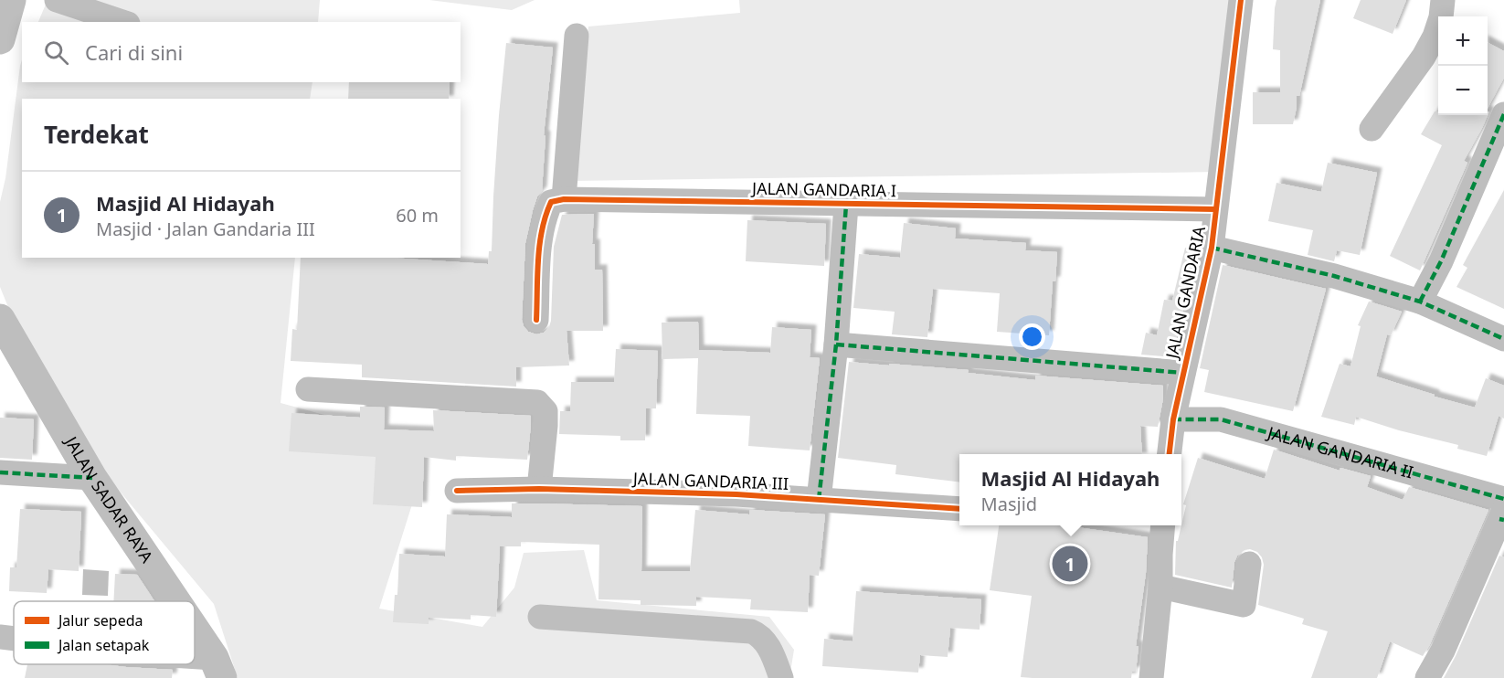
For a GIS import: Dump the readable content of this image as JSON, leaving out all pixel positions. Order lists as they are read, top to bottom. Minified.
{"streets":{"street":["JALAN GANDARIA I","JALAN GANDARIA","JALAN GANDARIA II","JALAN GANDARIA III","JALAN SADAR RAYA"]},"crossings":[["JALAN GANDARIA I","JALAN GANDARIA"],["JALAN GANDARIA","JALAN GANDARIA II"]],"legend":["Jalur sepeda","Jalan setapak"],"page":{"map_buttons":["+","−"],"search":"Cari di sini","heading":"Terdekat","list":[{"mark":"1","name":"Masjid Al Hidayah","note":"Masjid · Jalan Gandaria III","value":"60 m"}],"popup":["Masjid Al Hidayah","Masjid"],"pins":"1"}}
